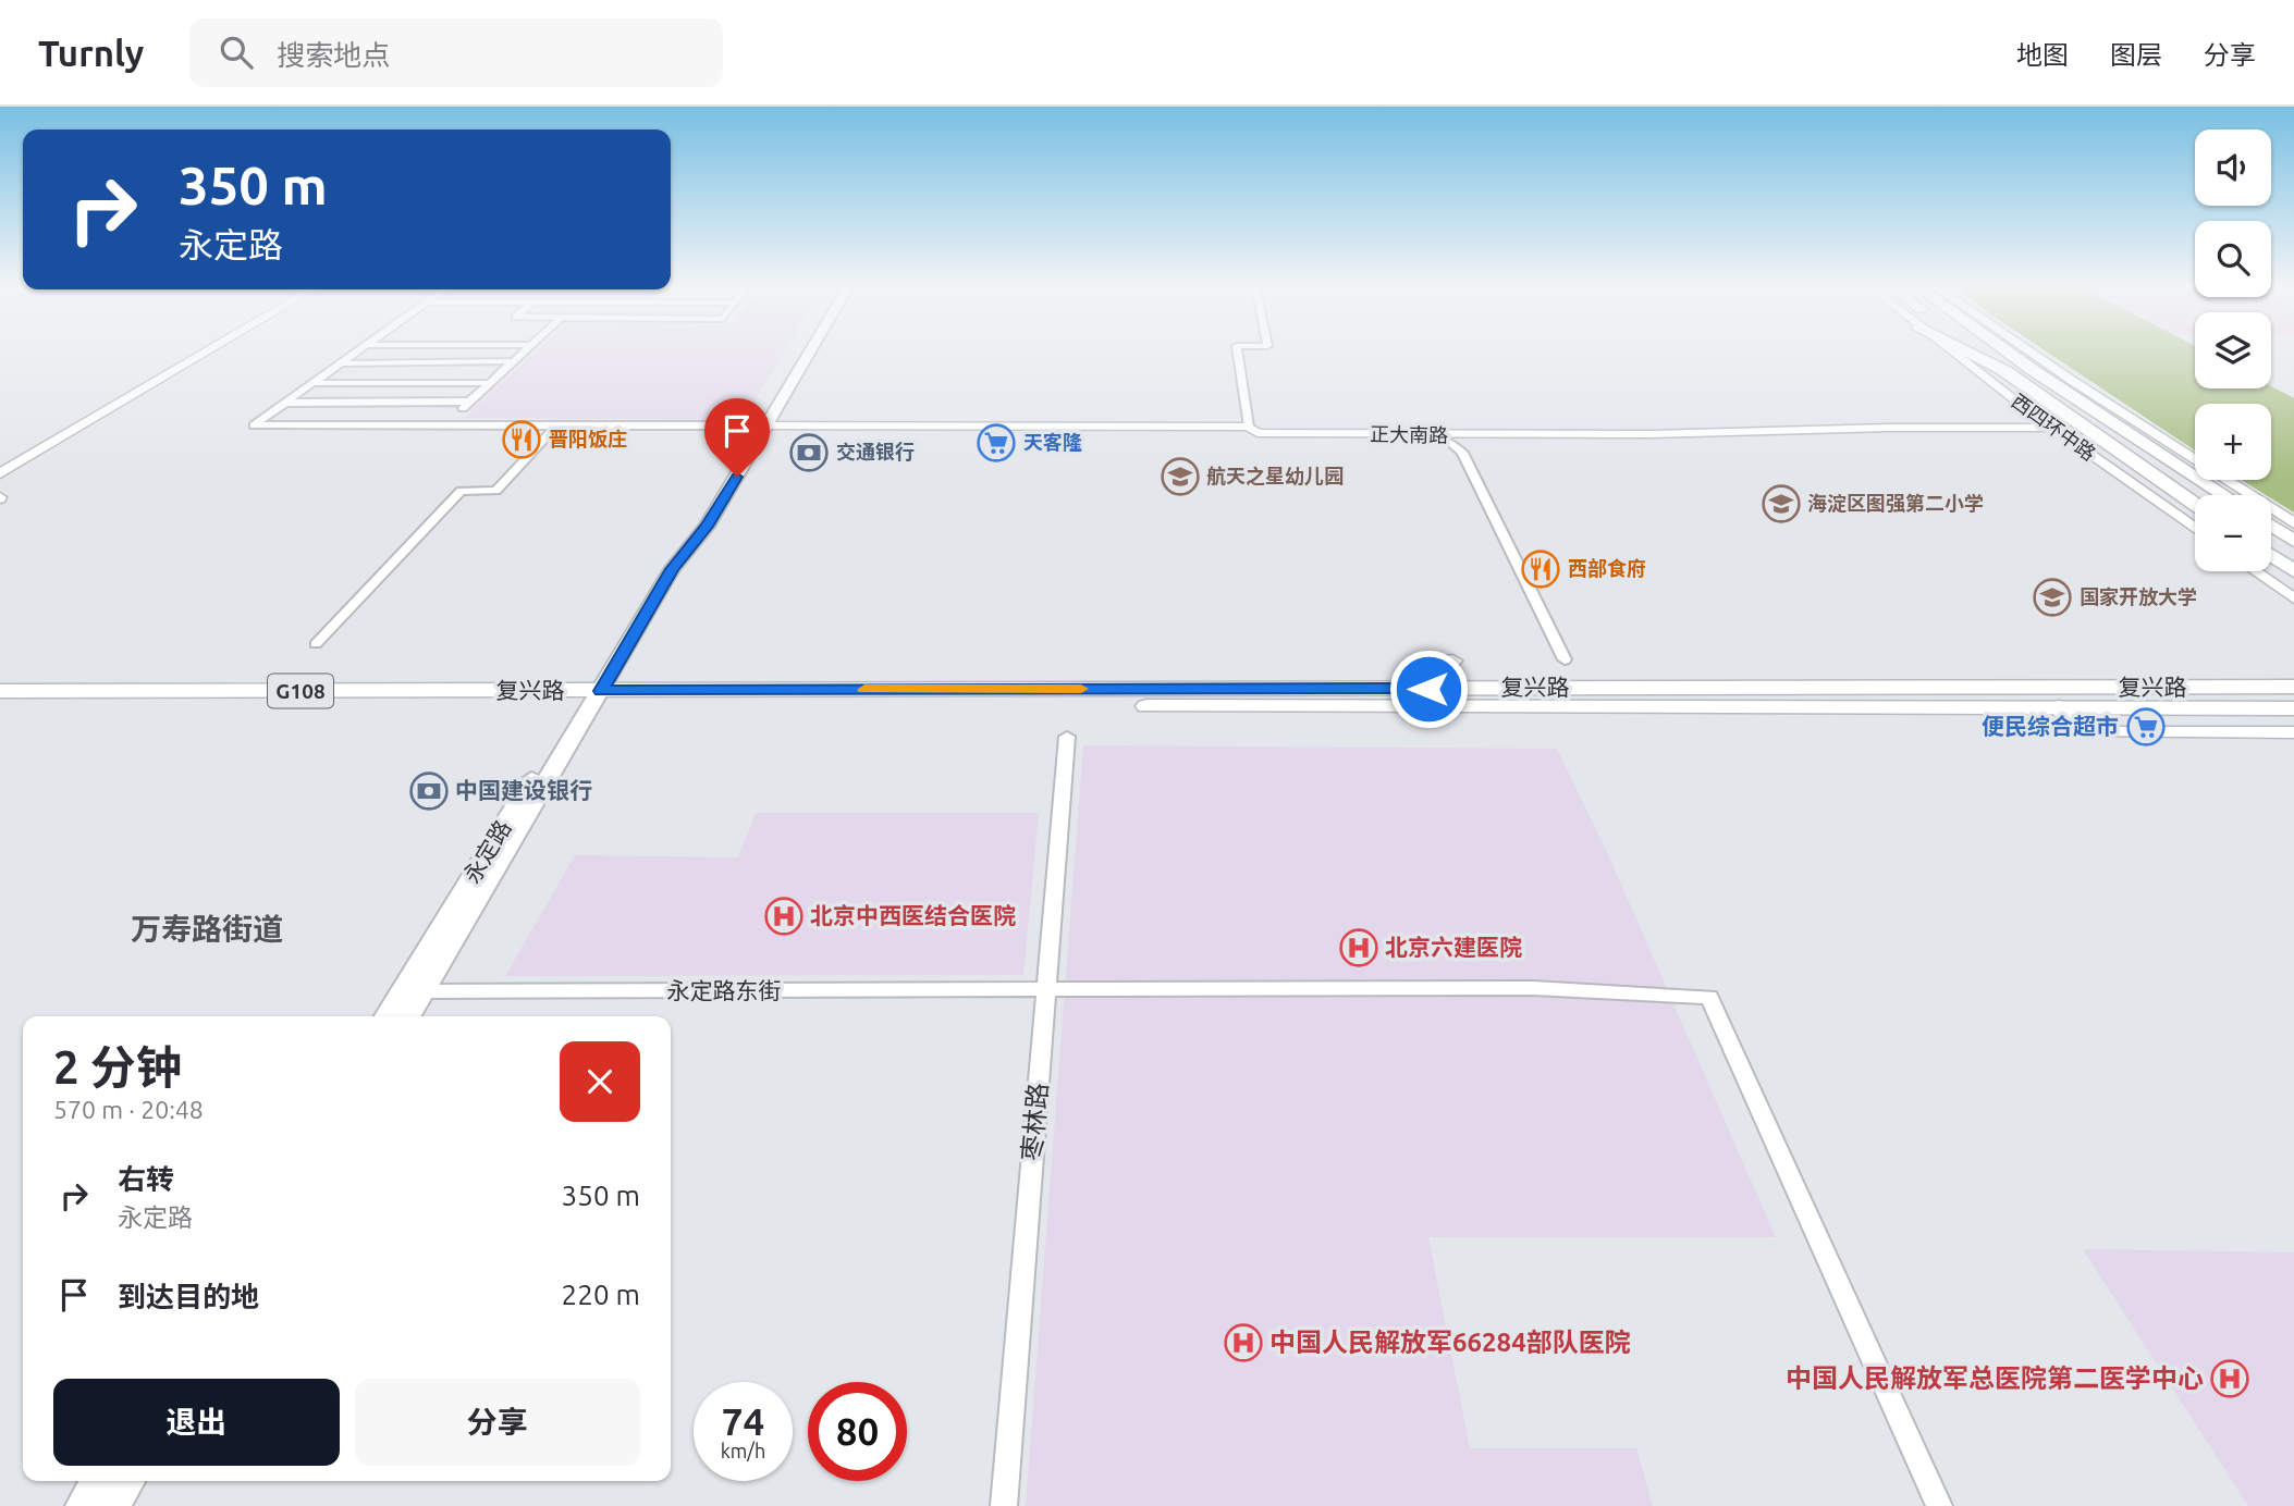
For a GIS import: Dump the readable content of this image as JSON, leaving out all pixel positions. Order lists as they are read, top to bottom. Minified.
{"streets":{"highway":["西四环中路","复兴路","G108"],"main road":["永定路"],"street":["正大南路","永定路东街","枣林路"]},"crossings":[["西四环中路","正大南路"],["正大南路","永定路"],["复兴路","永定路"],["永定路","永定路东街"],["永定路东街","枣林路"]],"districts":["万寿路街道"],"places":{"restaurant":["晋阳饭庄","西部食府"],"supermarket":["天客隆","便民综合超市"],"bank":["交通银行","中国建设银行"],"school or university":["航天之星幼儿园","海淀区图强第二小学","国家开放大学"],"hospital":["北京中西医结合医院","北京六建医院","中国人民解放军66284部队医院","中国人民解放军总医院第二医学中心"]},"page":{"header":"Turnly","search":"搜索地点","nav":["地图","图层","分享"],"map_buttons":["+","−"],"turn":["350 m","永定路"],"heading":["2 分钟","570 m · 20:48"],"list":[{"name":"右转","note":"永定路","value":"350 m"},{"name":"到达目的地","value":"220 m"}],"buttons":["退出","分享"],"speed":"74 km/h","limit":"80"}}
